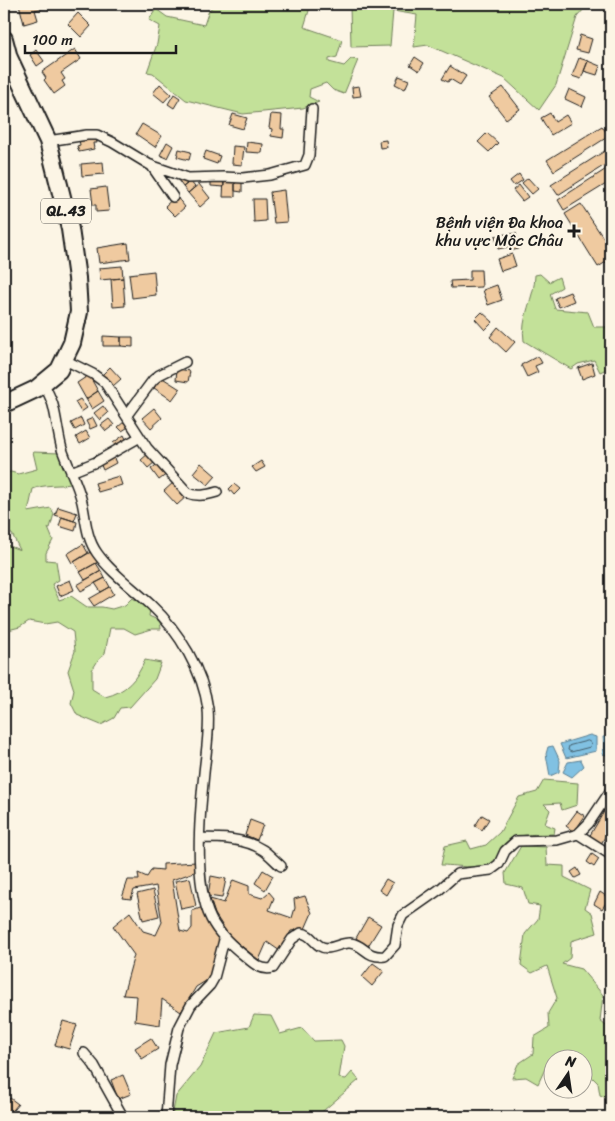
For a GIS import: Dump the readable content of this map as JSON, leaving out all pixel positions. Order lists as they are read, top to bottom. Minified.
{"streets":{"highway":["QL.43"]},"places":{"health":["Bệnh viện Đa khoa khu vực Mộc Châu"]},"scale_bar":"100 m","north":"top"}
